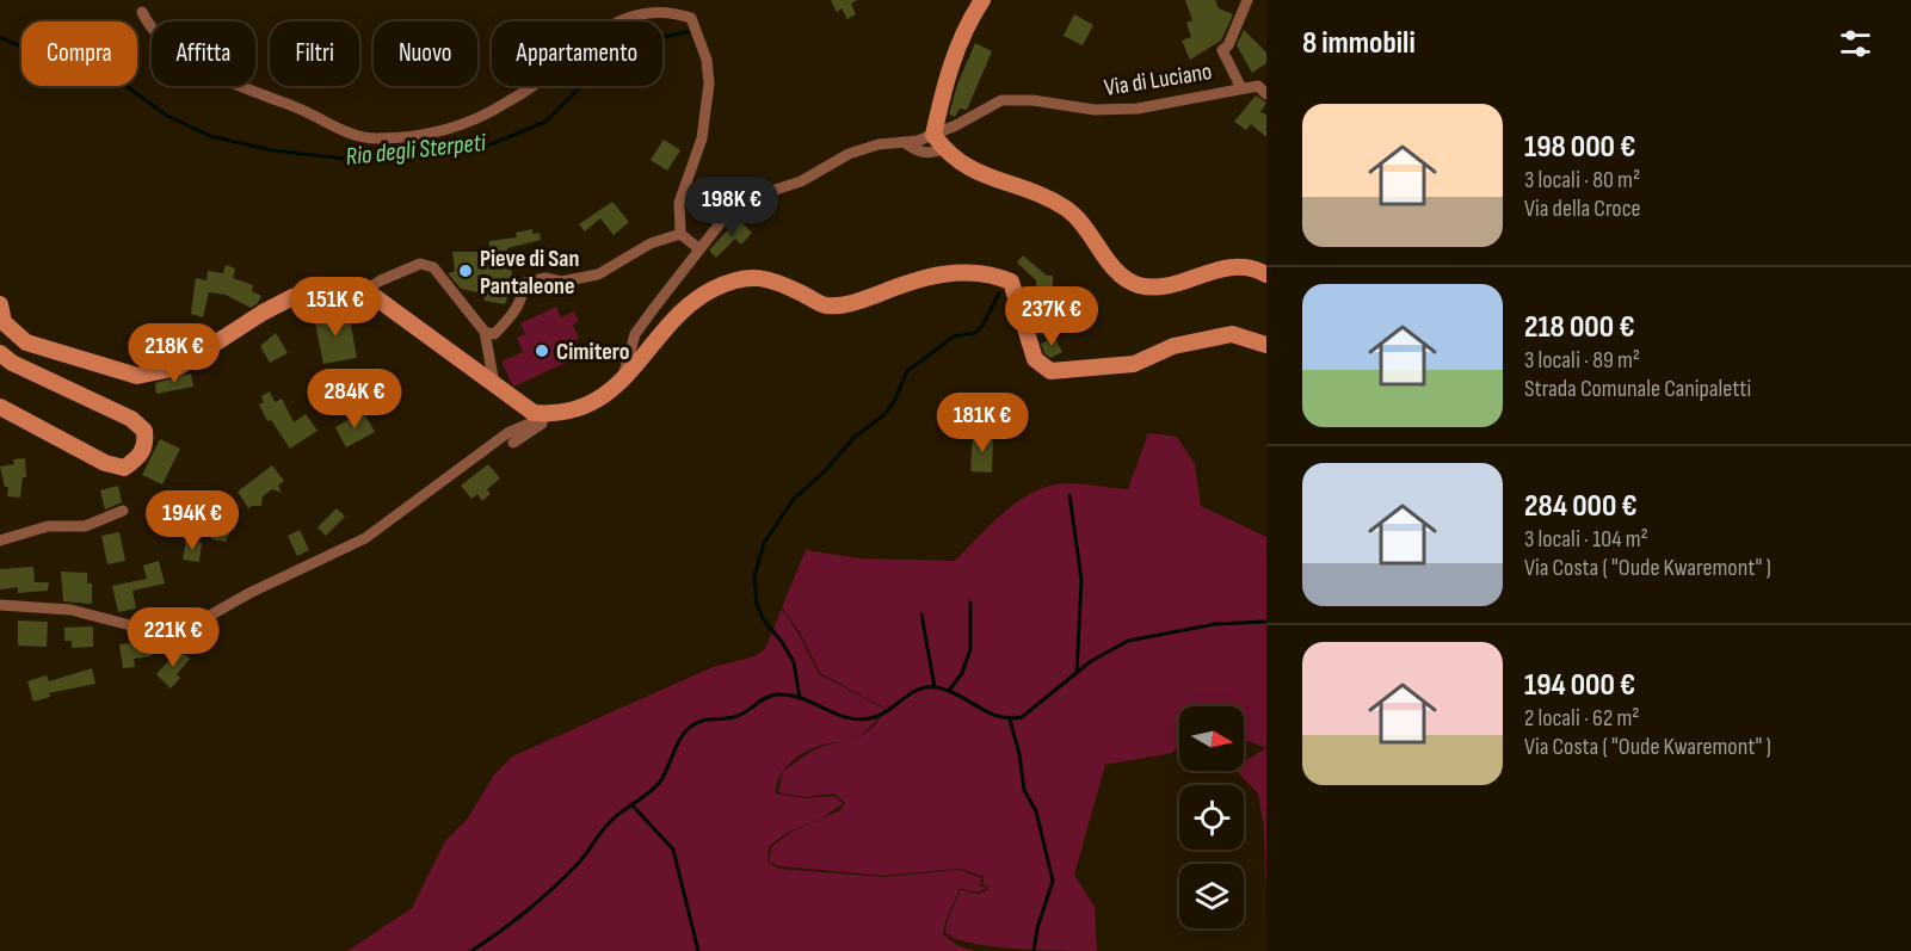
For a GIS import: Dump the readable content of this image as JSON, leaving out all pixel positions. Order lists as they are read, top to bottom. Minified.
{"streets":{"street":["Via di Luciano"]},"water":["Rio degli Sterpeti"],"places":["Pieve di San Pantaleone","Cimitero"],"north":"right","page":{"heading":"8 immobili","chip":["Compra","Affitta","Filtri","Nuovo","Appartamento"],"list":[{"name":"198 000 €","note":"3 locali · 80 m² · Via della Croce"},{"name":"218 000 €","note":"3 locali · 89 m² · Strada Comunale Canipaletti"},{"name":"284 000 €","note":"3 locali · 104 m² · Via Costa ( \"Oude Kwaremont\" )"},{"name":"194 000 €","note":"2 locali · 62 m² · Via Costa ( \"Oude Kwaremont\" )"}],"price":["198K €","151K €","237K €","218K €","284K €","181K €","194K €","221K €"]}}
